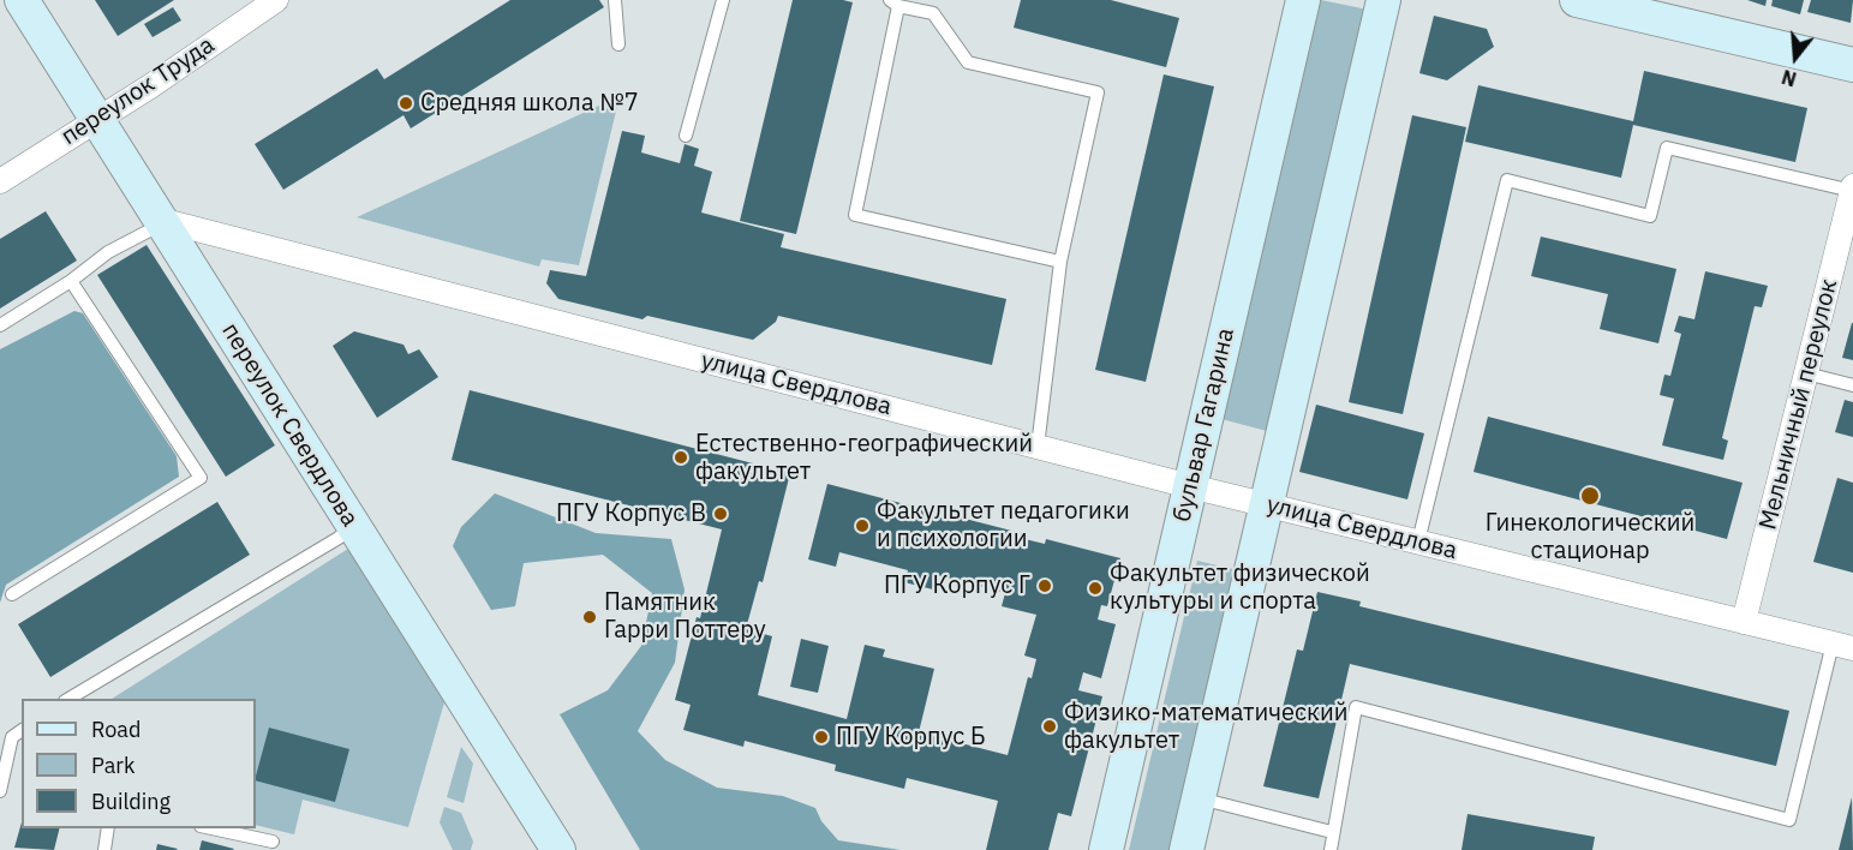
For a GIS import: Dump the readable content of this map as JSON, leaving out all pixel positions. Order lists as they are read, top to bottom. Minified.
{"streets":{"street":["переулок Труда","улица Свердлова","Мельничный переулок","переулок Свердлова","бульвар Гагарина"]},"crossings":[["переулок Труда","переулок Свердлова"],["улица Свердлова","Мельничный переулок"],["улица Свердлова","переулок Свердлова"],["улица Свердлова","бульвар Гагарина"]],"places":["Средняя школа №7","Естественно-географический факультет","Гинекологический стационар","ПГУ Корпус В","Факультет педагогики и психологии","ПГУ Корпус Г","Факультет физической культуры и спорта","Памятник Гарри Поттеру","Физико-математический факультет","ПГУ Корпус Б"],"legend":["Road","Park","Building"],"north":"bottom"}
